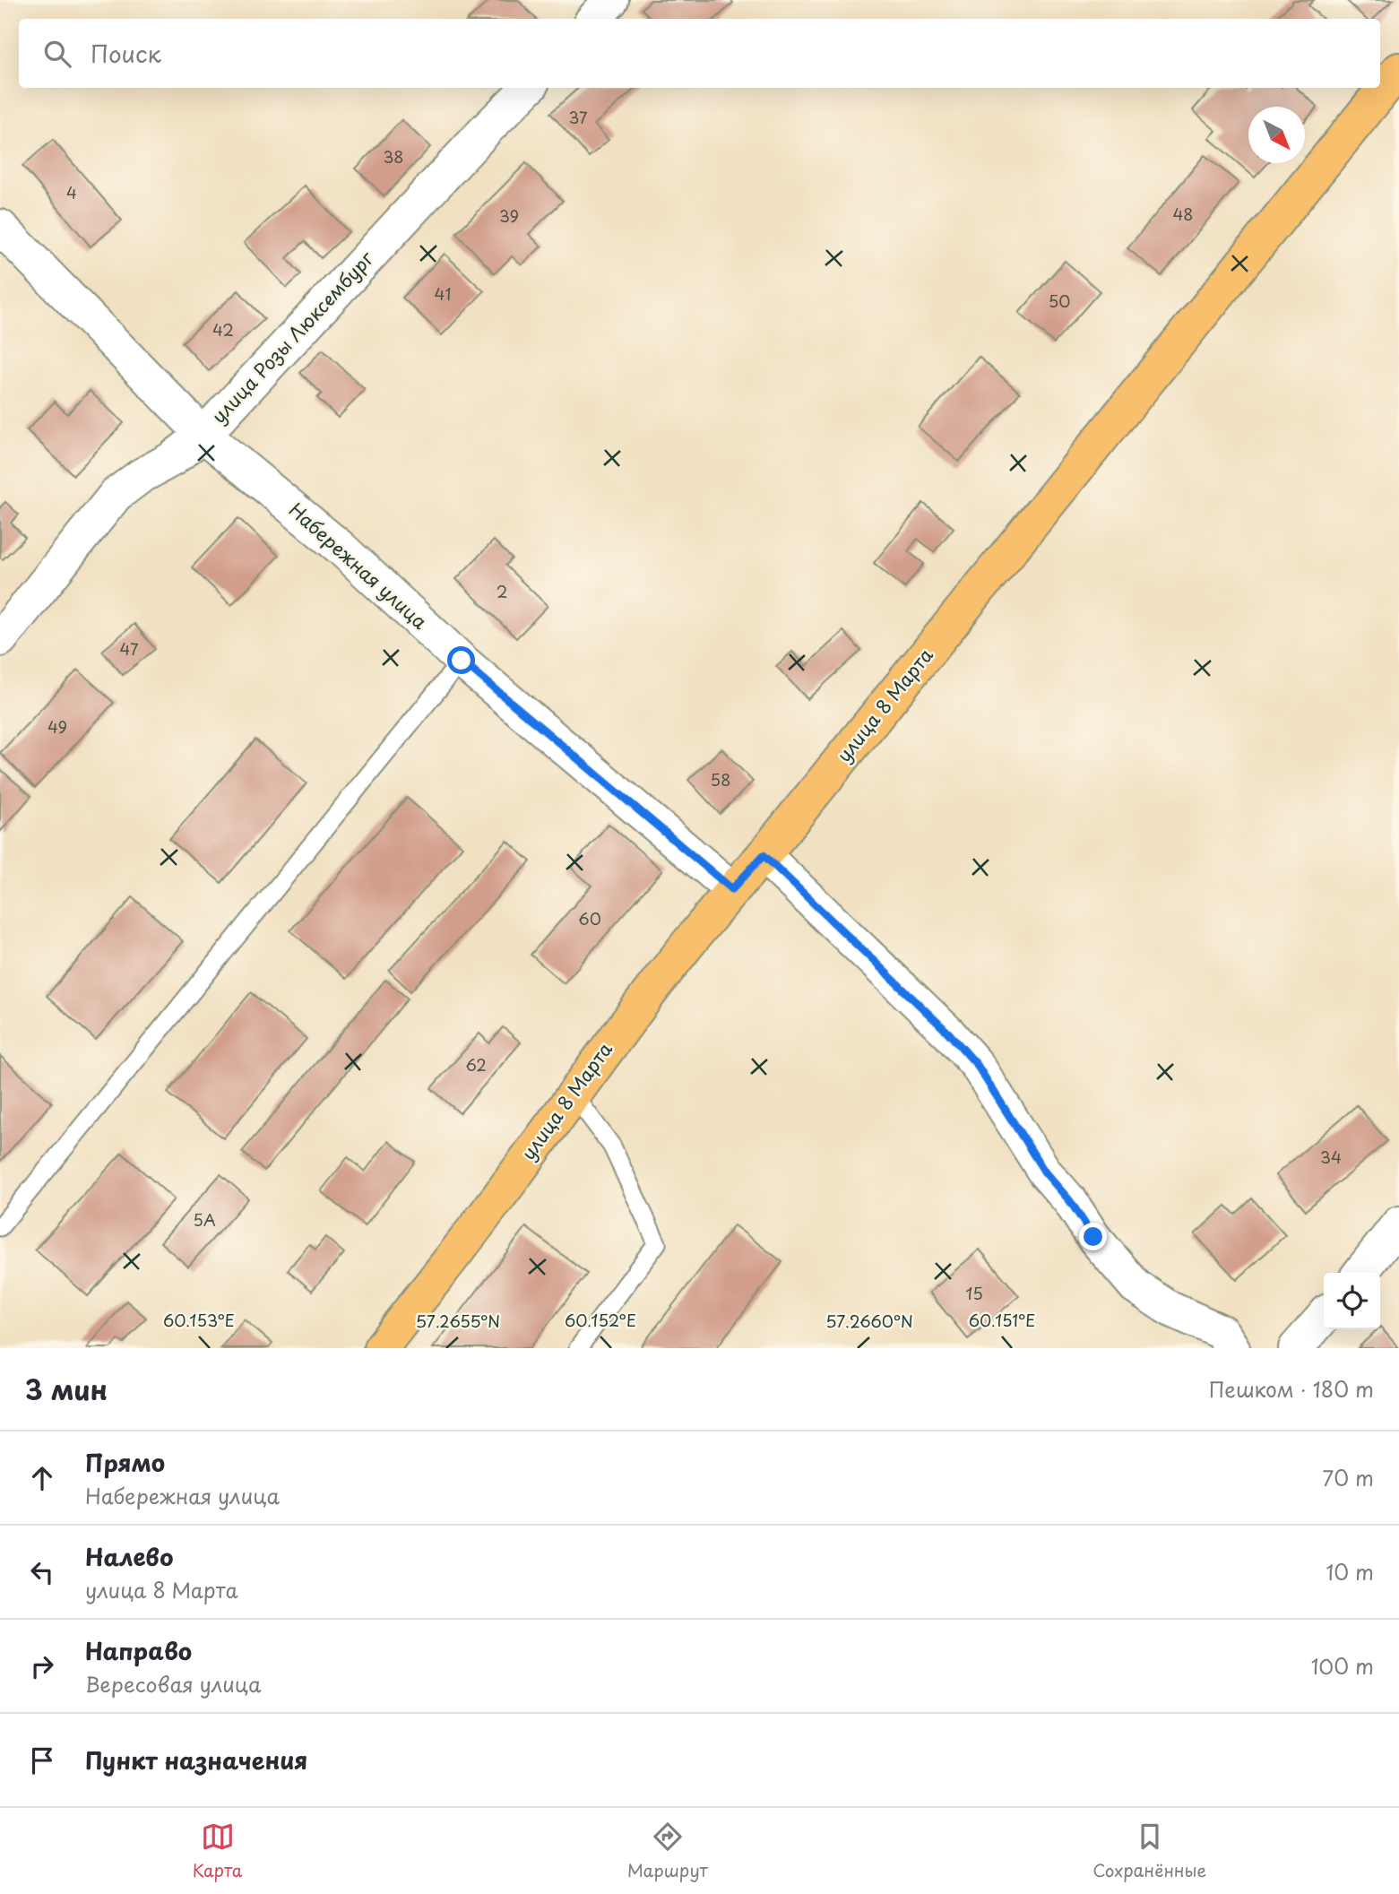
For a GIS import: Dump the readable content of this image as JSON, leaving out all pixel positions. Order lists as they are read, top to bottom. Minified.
{"streets":{"main road":["улица 8 Марта"],"street":["улица Розы Люксембург","Набережная улица"]},"crossings":[["улица Розы Люксембург","Набережная улица"],["Набережная улица","улица 8 Марта"]],"house_numbers":["37","38","4","48","39","41","50","42","2","47","49","58","60","62","34","5А","15"],"north":"bottom right","page":{"search":"Поиск","heading":["3 мин","Пешком · 180 m"],"list":[["Прямо","Набережная улица","70 m"],["Налево","улица 8 Марта","10 m"],["Направо","Вересовая улица","100 m"],"Пункт назначения"],"nav":["Карта","Маршрут","Сохранённые"]},"coordinates":["60.153°E","60.152°E","60.151°E","57.2655°N","57.2660°N"]}
